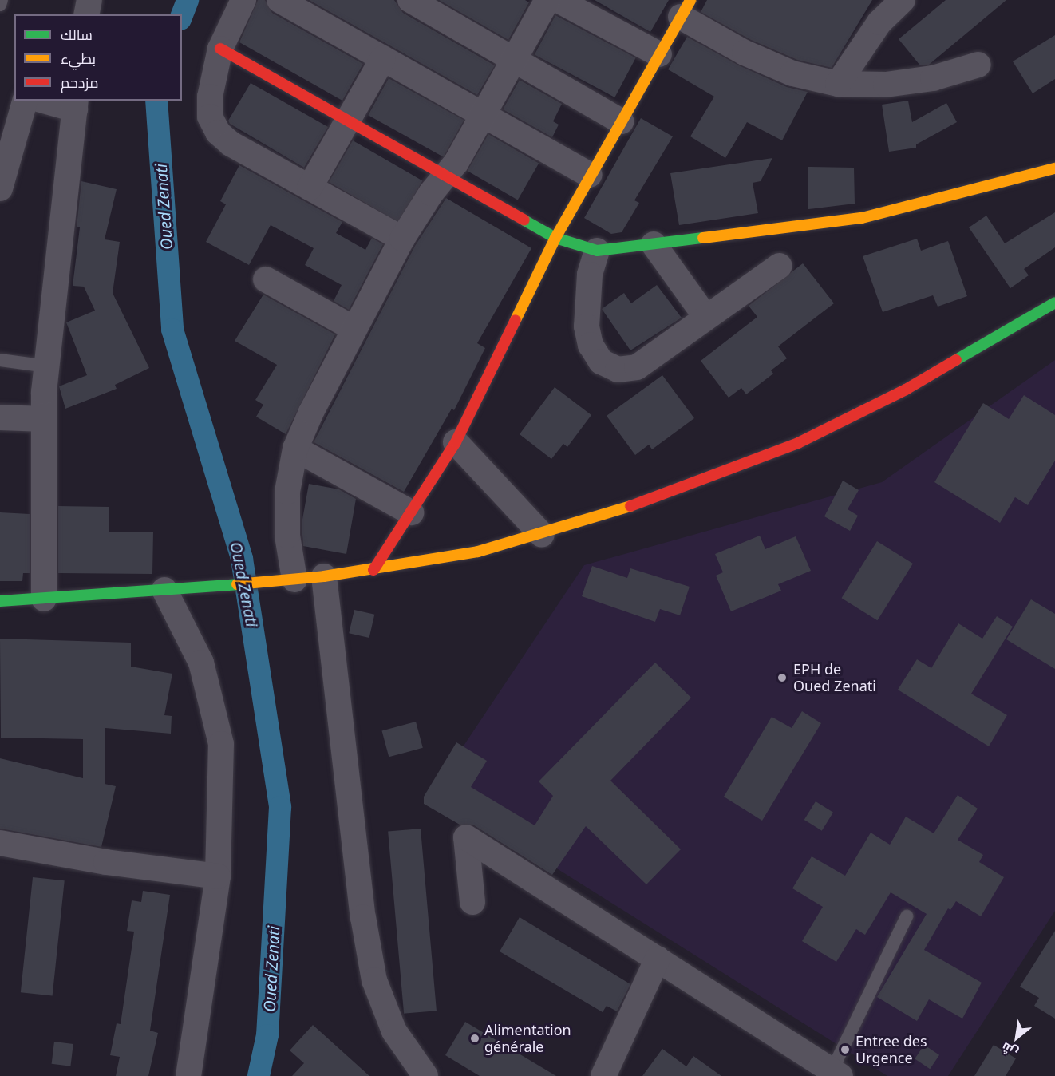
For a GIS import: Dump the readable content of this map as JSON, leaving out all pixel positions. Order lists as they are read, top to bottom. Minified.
{"water":["Oued Zenati"],"places":["EPH de Oued Zenati","Alimentation générale","Entree des Urgence"],"legend":["سالك","بطيء","مزدحم"],"north":"bottom left"}
